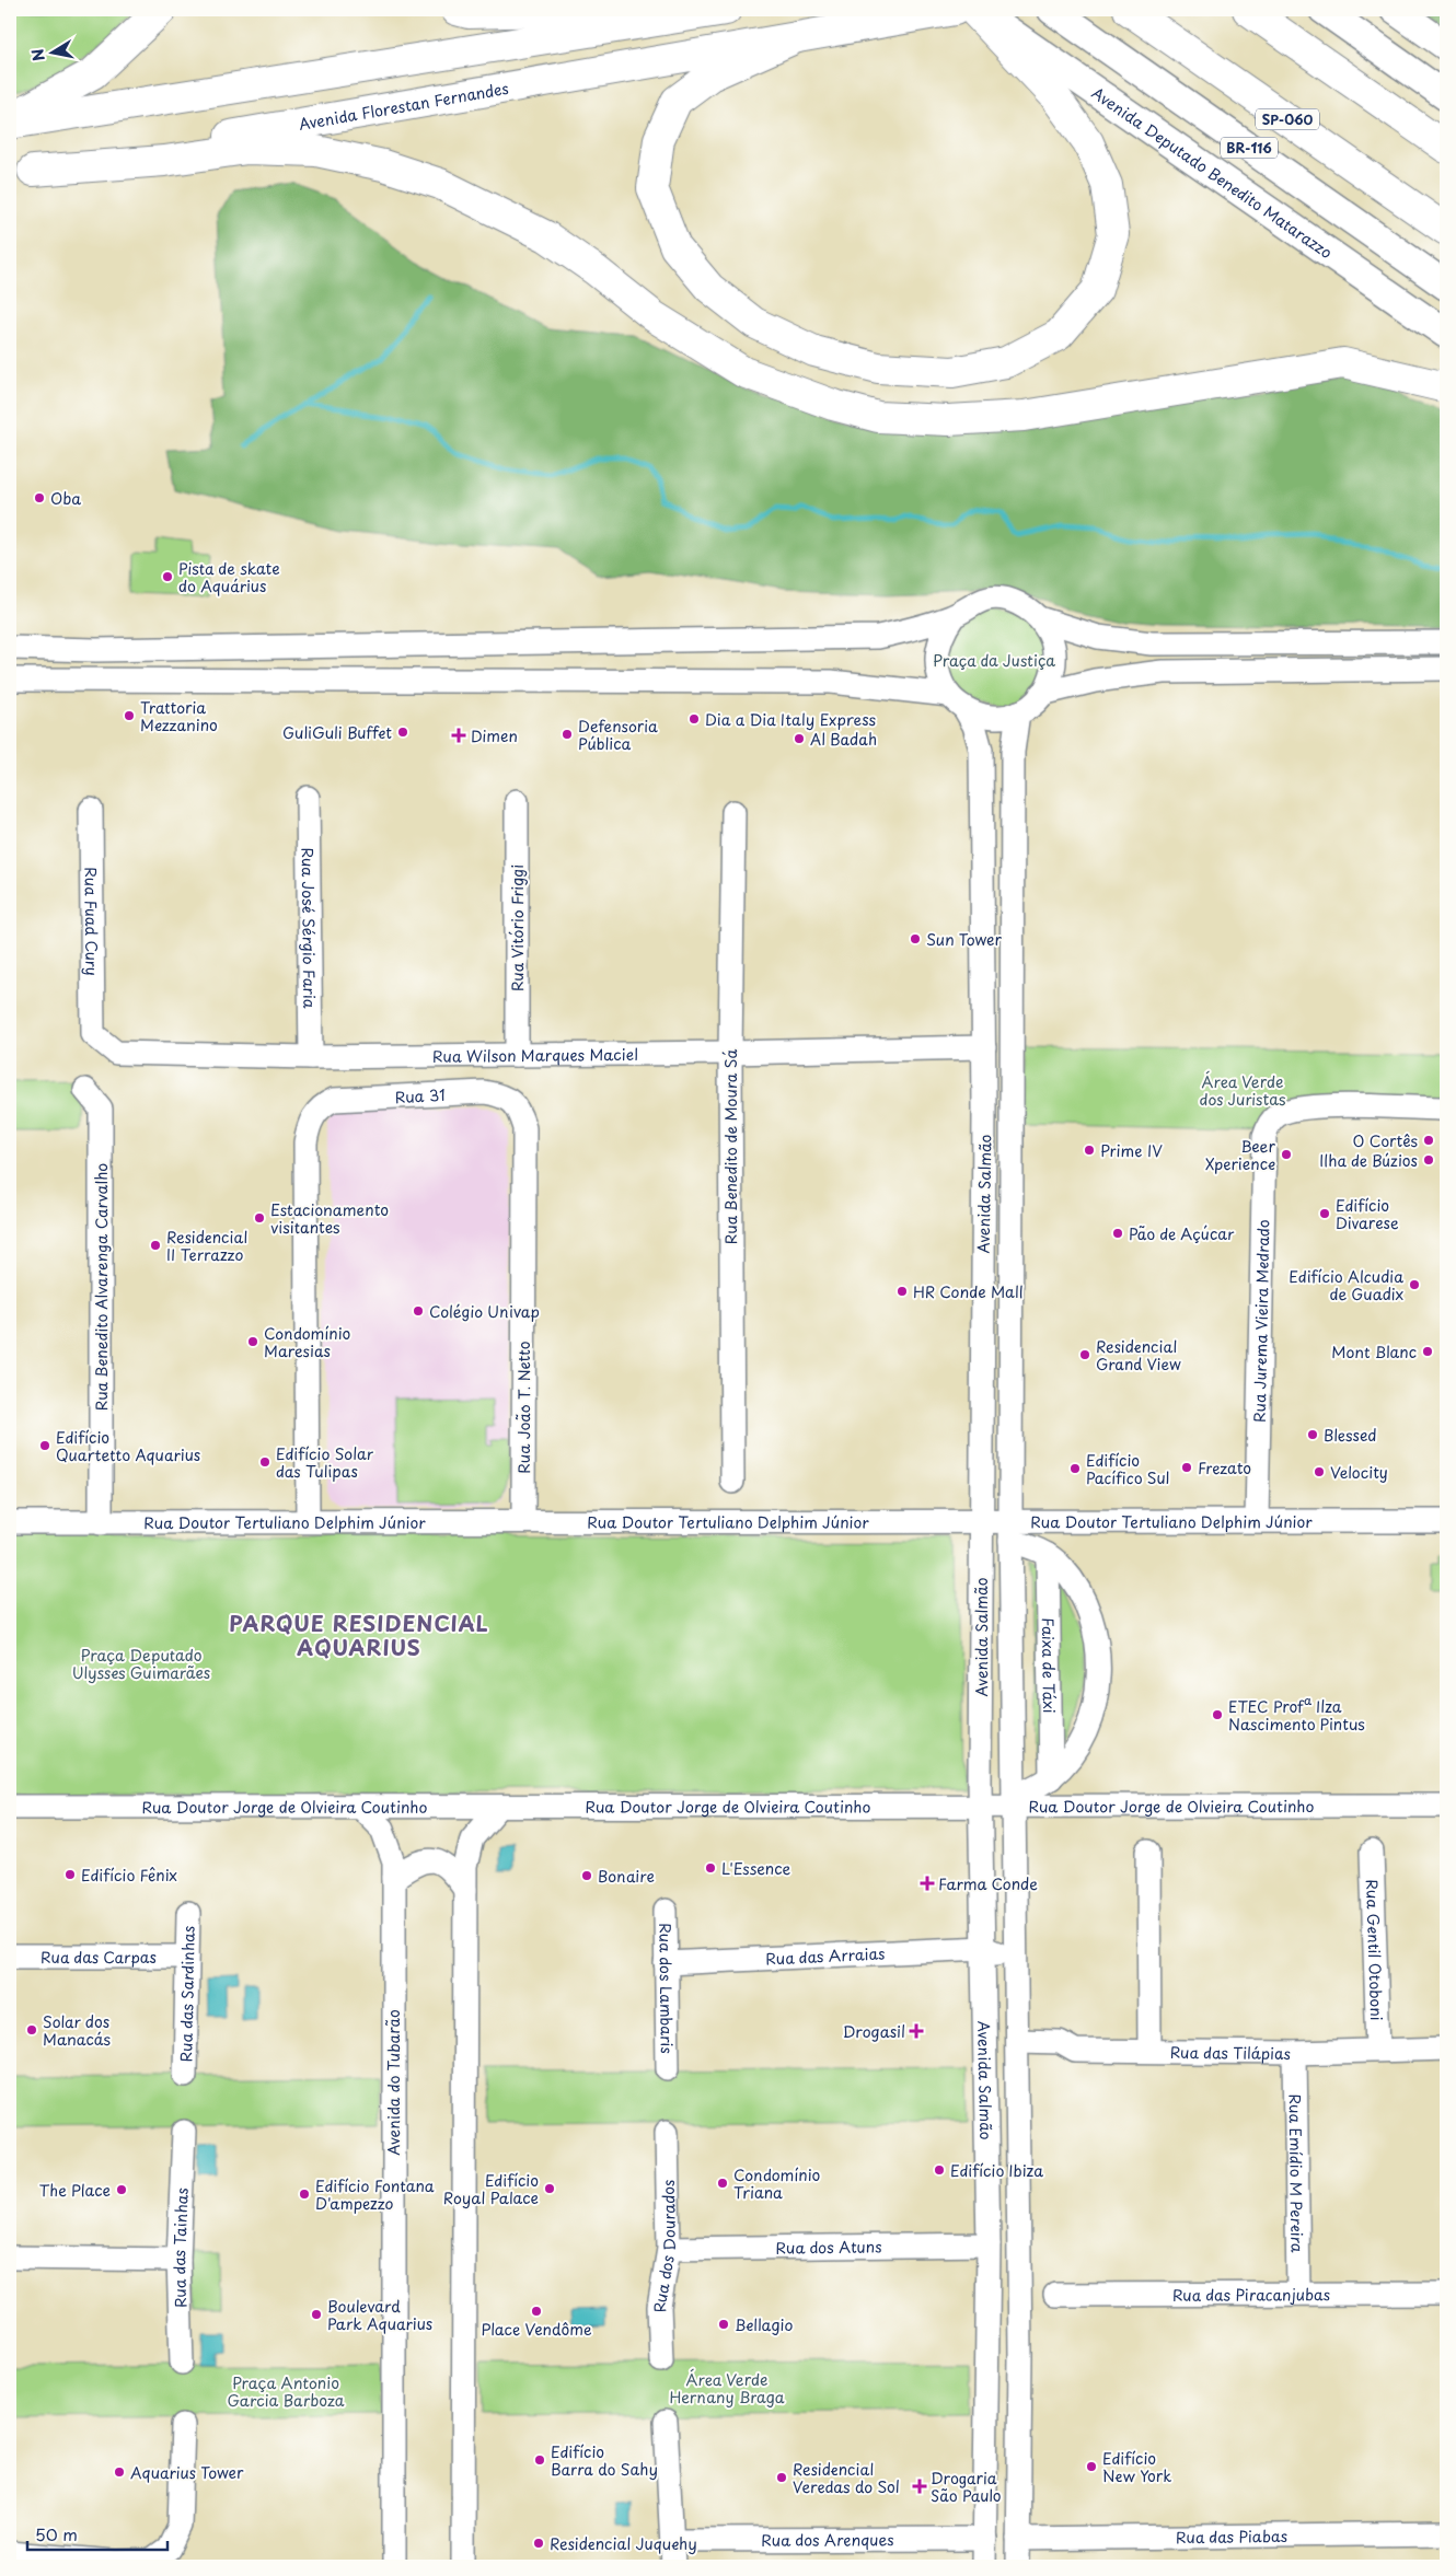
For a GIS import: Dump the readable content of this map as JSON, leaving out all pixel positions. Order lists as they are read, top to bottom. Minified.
{"streets":{"highway":["Avenida Florestan Fernandes","SP-060"],"main road":["BR-116","Avenida Deputado Benedito Matarazzo"],"street":["Rua Fuad Cury","Rua José Sérgio Faria","Rua Vitório Friggi","Rua Wilson Marques Maciel","Rua 31","Rua Benedito de Moura Sá","Avenida Salmão","Rua Benedito Alvarenga Carvalho","Rua Jurema Vieira Medrado","Rua João T. Netto","Rua Doutor Tertuliano Delphim Júnior","Faixa de Táxi","Rua Doutor Jorge de Olvieira Coutinho","Rua Gentil Otoboni","Rua das Arraias","Rua das Carpas","Rua dos Lambaris","Rua das Sardinhas","Rua das Tilápias","Avenida do Tubarão","Rua Emídio M Pereira","Rua dos Dourados","Rua dos Atuns","Rua das Tainhas","Rua das Piracanjubas","Rua das Piabas","Rua dos Arenques"]},"crossings":[["Rua Fuad Cury","Rua Wilson Marques Maciel"],["Rua José Sérgio Faria","Rua Wilson Marques Maciel"],["Rua Vitório Friggi","Rua Wilson Marques Maciel"],["Rua Wilson Marques Maciel","Rua Benedito de Moura Sá"],["Rua Wilson Marques Maciel","Avenida Salmão"],["Rua 31","Rua João T. Netto"],["Rua 31","Rua Doutor Tertuliano Delphim Júnior"],["Avenida Salmão","Rua Doutor Tertuliano Delphim Júnior"],["Avenida Salmão","Rua Doutor Jorge de Olvieira Coutinho"],["Avenida Salmão","Rua das Arraias"],["Avenida Salmão","Rua das Tilápias"],["Avenida Salmão","Rua dos Atuns"],["Avenida Salmão","Rua das Piabas"],["Avenida Salmão","Rua dos Arenques"],["Rua Benedito Alvarenga Carvalho","Rua Doutor Tertuliano Delphim Júnior"],["Rua Jurema Vieira Medrado","Rua Doutor Tertuliano Delphim Júnior"],["Rua João T. Netto","Rua Doutor Tertuliano Delphim Júnior"],["Rua Doutor Jorge de Olvieira Coutinho","Avenida do Tubarão"],["Rua Gentil Otoboni","Rua das Tilápias"],["Rua das Arraias","Rua dos Lambaris"],["Rua das Carpas","Rua das Sardinhas"],["Rua das Tilápias","Rua Emídio M Pereira"],["Rua Emídio M Pereira","Rua das Piracanjubas"],["Rua dos Dourados","Rua dos Atuns"]],"districts":["PARQUE RESIDENCIAL AQUARIUS"],"parks":["Praça da Justiça","Área Verde dos Juristas","Praça Deputado Ulysses Guimarães","Área Verde Hernany Braga","Praça Antonio Garcia Barboza"],"places":{"other":["Oba","Pista de skate do Aquárius","Trattoria Mezzanino","Dia a Dia Italy Express","GuliGuli Buffet","Defensoria Pública","Al Badah","Sun Tower","O Cortês","Prime IV","Beer Xperience","Ilha de Búzios","Edifício Divarese","Estacionamento visitantes","Pão de Açúcar","Residencial II Terrazzo","Edifício Alcudia de Guadix","HR Conde Mall","Colégio Univap","Condomínio Maresias","Mont Blanc","Residencial Grand View","Blessed","Edifício Quartetto Aquarius","Edifício Solar das Tulipas","Frezato","Edifício Pacífico Sul","Velocity","ETEC Profª Ilza Nascimento Pintus","L'Essence","Edifício Fênix","Bonaire","Solar dos Manacás","Edifício Ibiza","Condomínio Triana","Edifício Royal Palace","The Place","Edifício Fontana D'ampezzo","Place Vendôme","Boulevard Park Aquarius","Bellagio","Edifício Barra do Sahy","Edifício New York","Aquarius Tower","Residencial Veredas do Sol","Residencial Juquehy"],"health":["Dimen","Farma Conde","Drogasil","Drogaria São Paulo"]},"scale_bar":"50 m","north":"left"}
